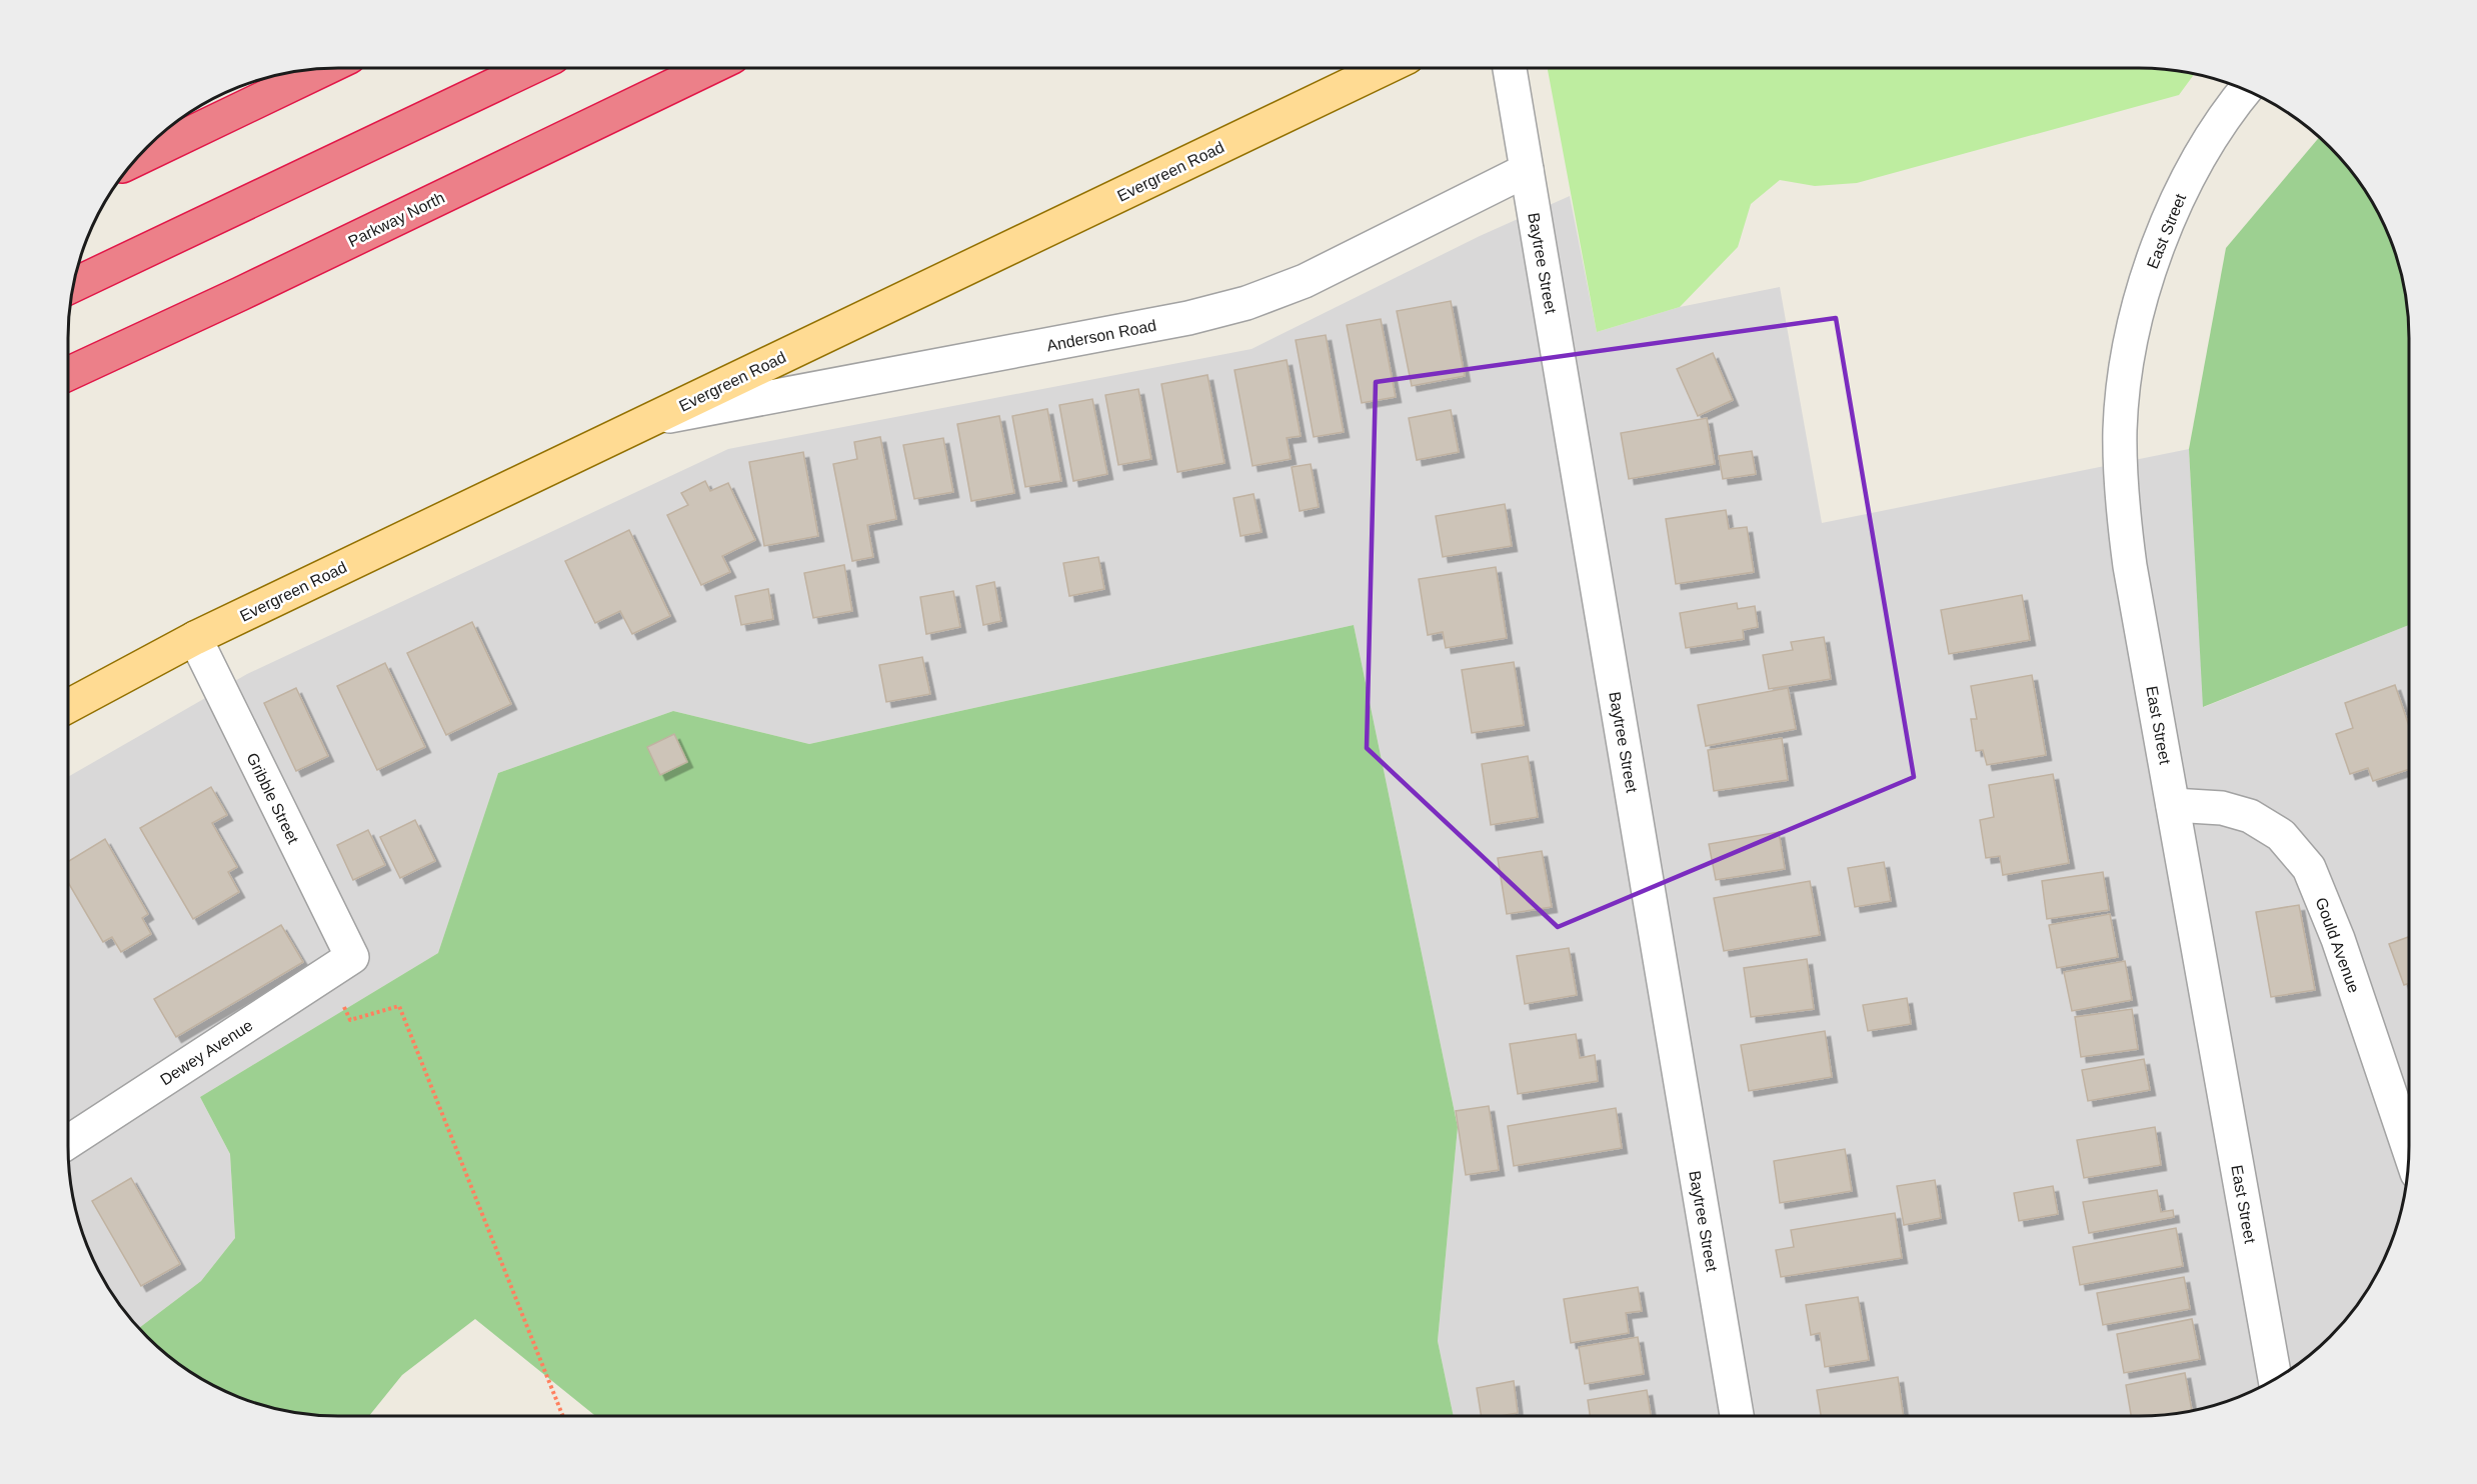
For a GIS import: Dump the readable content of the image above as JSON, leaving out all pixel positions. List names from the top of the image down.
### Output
{
  "streets": {
    "highway": ["Parkway North"],
    "main road": ["Evergreen Road"],
    "street": [
      "East Street",
      "Baytree Street",
      "Anderson Road",
      "Gribble Street",
      "Gould Avenue",
      "Dewey Avenue"
    ]
  },
  "crossings": [
    ["Evergreen Road", "Anderson Road"],
    ["Evergreen Road", "Gribble Street"],
    ["East Street", "Gould Avenue"],
    ["Baytree Street", "Anderson Road"],
    ["Gribble Street", "Dewey Avenue"]
  ]
}
